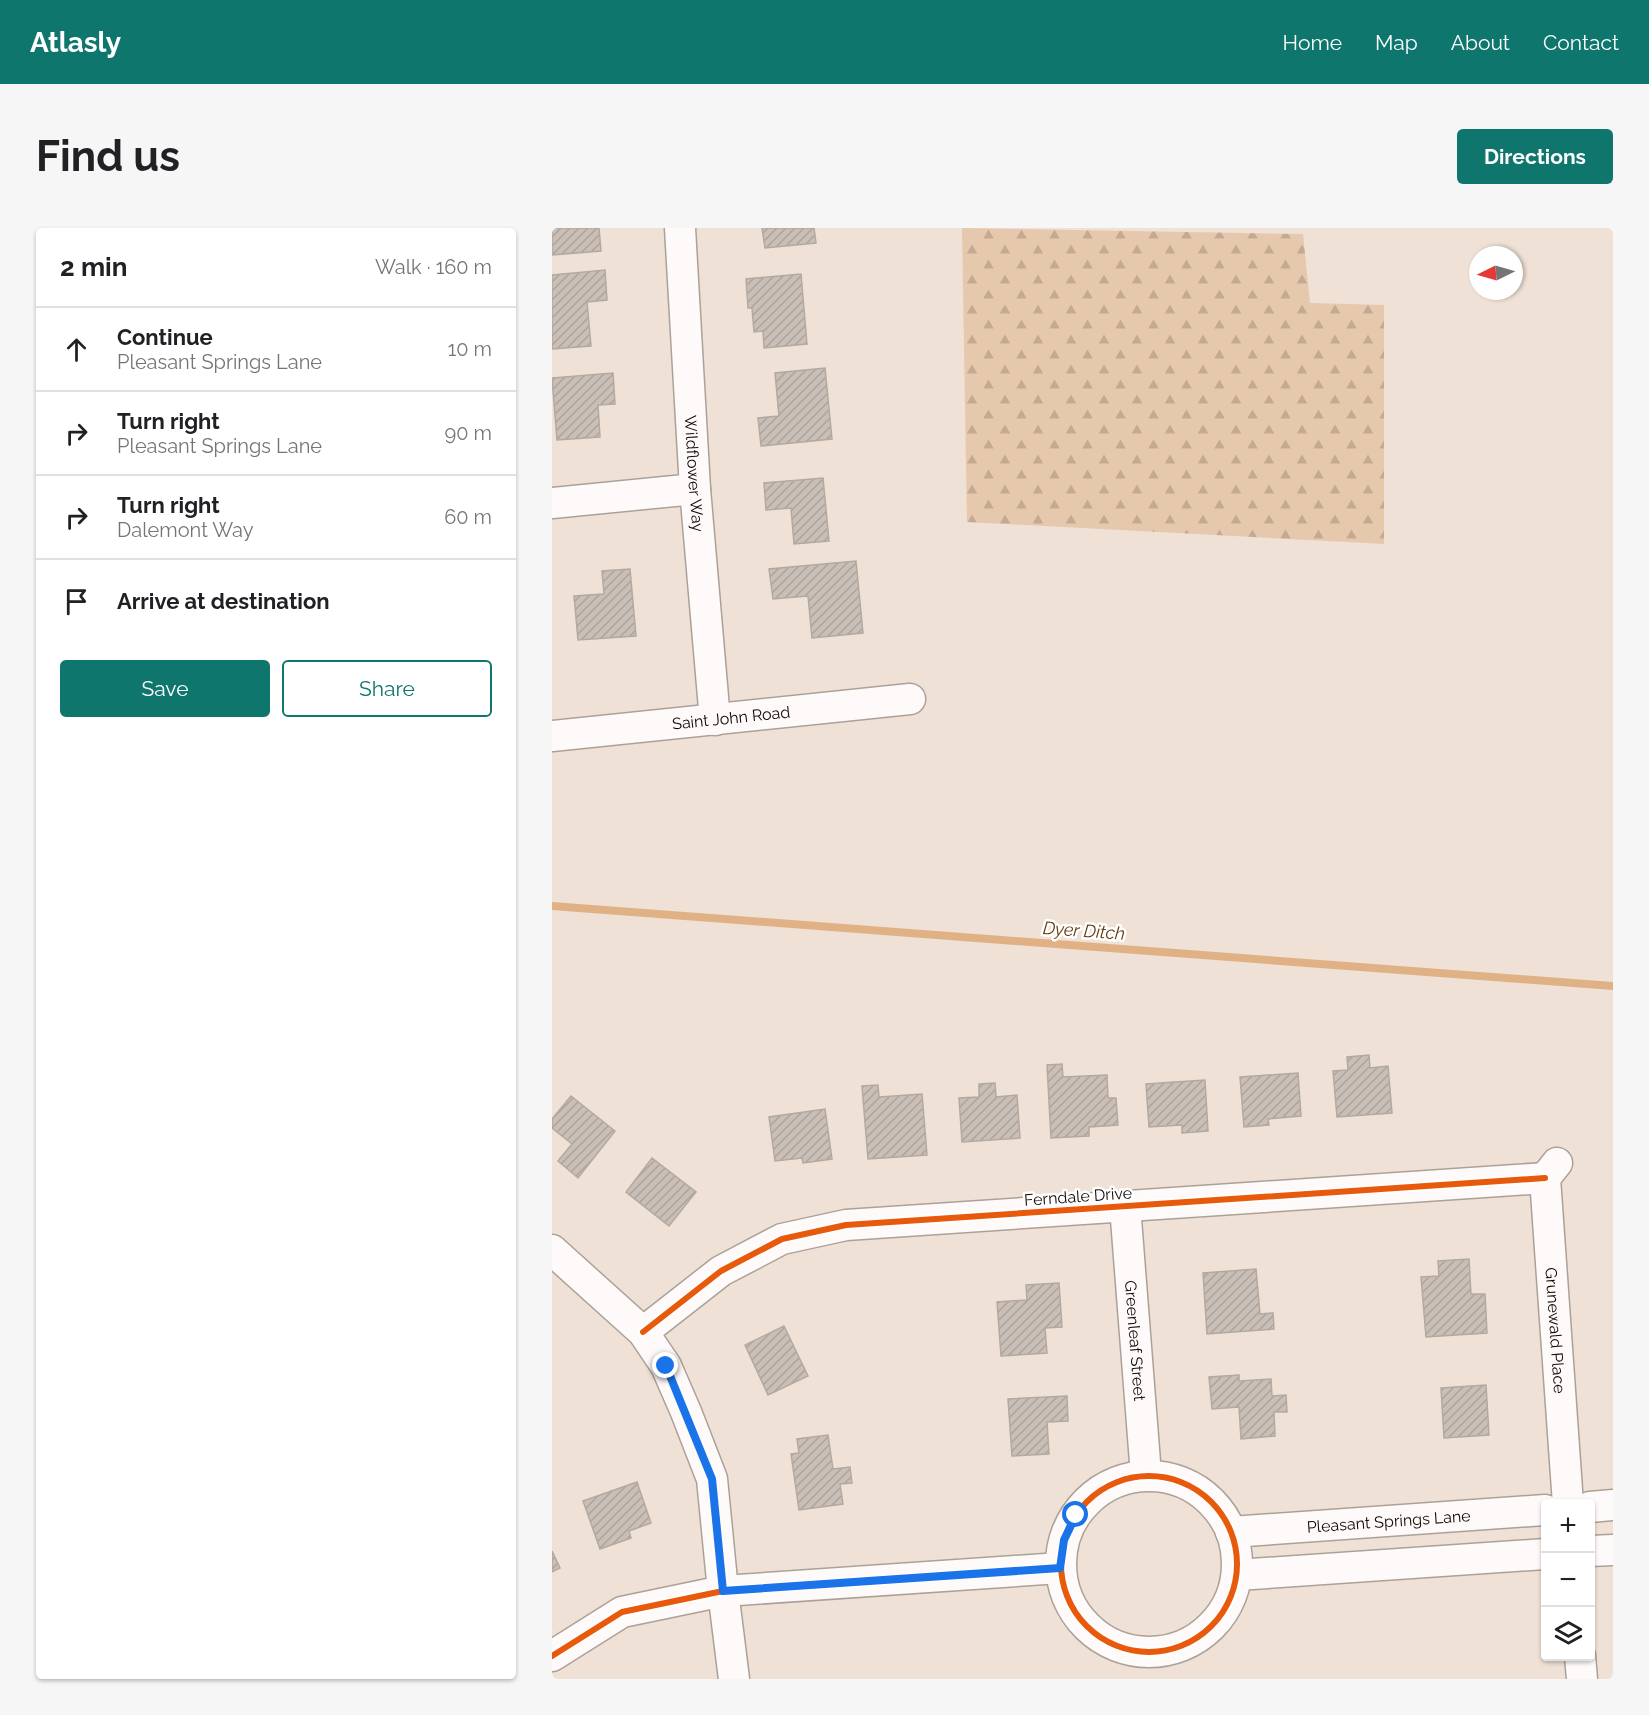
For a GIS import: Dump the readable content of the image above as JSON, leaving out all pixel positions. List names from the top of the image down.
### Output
{
  "streets": {
    "street": [
      "Wildflower Way",
      "Saint John Road",
      "Ferndale Drive",
      "Grunewald Place",
      "Greenleaf Street",
      "Pleasant Springs Lane"
    ]
  },
  "crossings": [
    ["Wildflower Way", "Saint John Road"],
    ["Ferndale Drive", "Grunewald Place"],
    ["Ferndale Drive", "Greenleaf Street"],
    ["Greenleaf Street", "Pleasant Springs Lane"]
  ],
  "water": ["Dyer Ditch"],
  "north": "left",
  "page": {
    "header": "Atlasly",
    "nav": [
      "Home",
      "Map",
      "About",
      "Contact"
    ],
    "buttons": [
      "Directions",
      ["Save", "Share"]
    ],
    "title": "Find us",
    "heading": ["2 min", "Walk · 160 m"],
    "list": [
      ["Continue", "Pleasant Springs Lane", "10 m"],
      ["Turn right", "Pleasant Springs Lane", "90 m"],
      ["Turn right", "Dalemont Way", "60 m"],
      "Arrive at destination"
    ],
    "map_buttons": ["+", "−"]
  }
}
